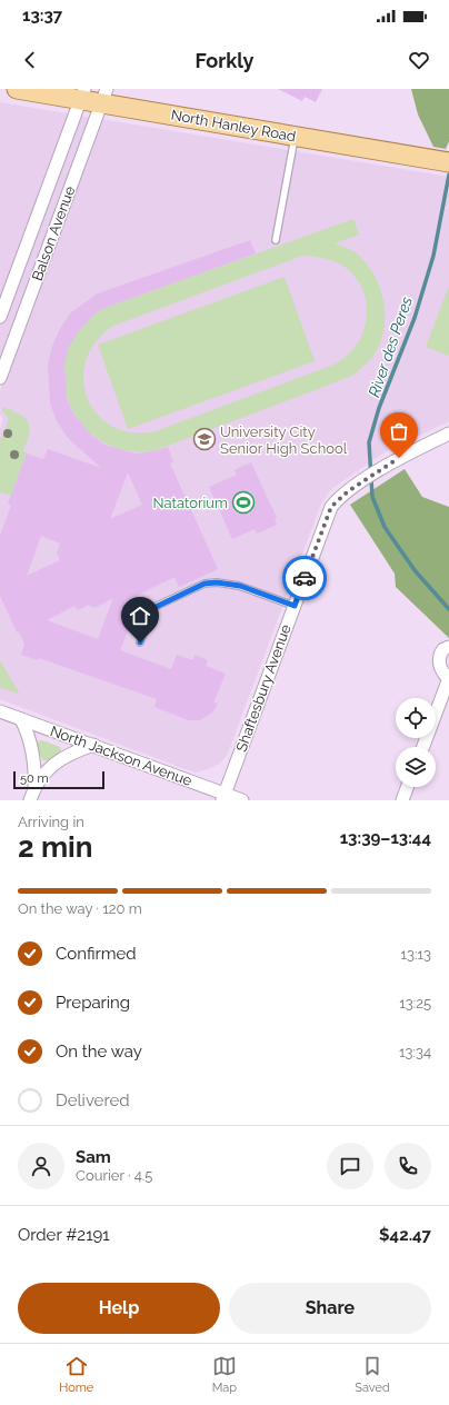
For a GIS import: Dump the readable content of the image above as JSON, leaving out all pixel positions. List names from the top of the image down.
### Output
{
  "streets": {
    "main road": ["North Hanley Road"],
    "street": ["Balson Avenue", "Shaftesbury Avenue", "North Jackson Avenue"]
  },
  "crossings": [
    ["North Hanley Road", "Balson Avenue"],
    ["Shaftesbury Avenue", "North Jackson Avenue"]
  ],
  "water": ["River des Peres"],
  "places": {
    "school or university": ["University City Senior High School"],
    "sports": ["Natatorium"]
  },
  "scale_bar": "50 m",
  "page": {
    "status": "13:37",
    "header": "Forkly",
    "scale": "50 m",
    "heading": ["2 min", "Arriving in", "13:39–13:44"],
    "panel": [
      "Sam",
      "Courier · 4.5",
      "Order #2191",
      "$42.47"
    ],
    "bar": "On the way · 120 m",
    "list": [
      ["Confirmed", "13:13"],
      ["Preparing", "13:25"],
      ["On the way", "13:34"],
      "Delivered"
    ],
    "buttons": ["Help", "Share"],
    "tabs": ["Home", "Map", "Saved"]
  }
}
